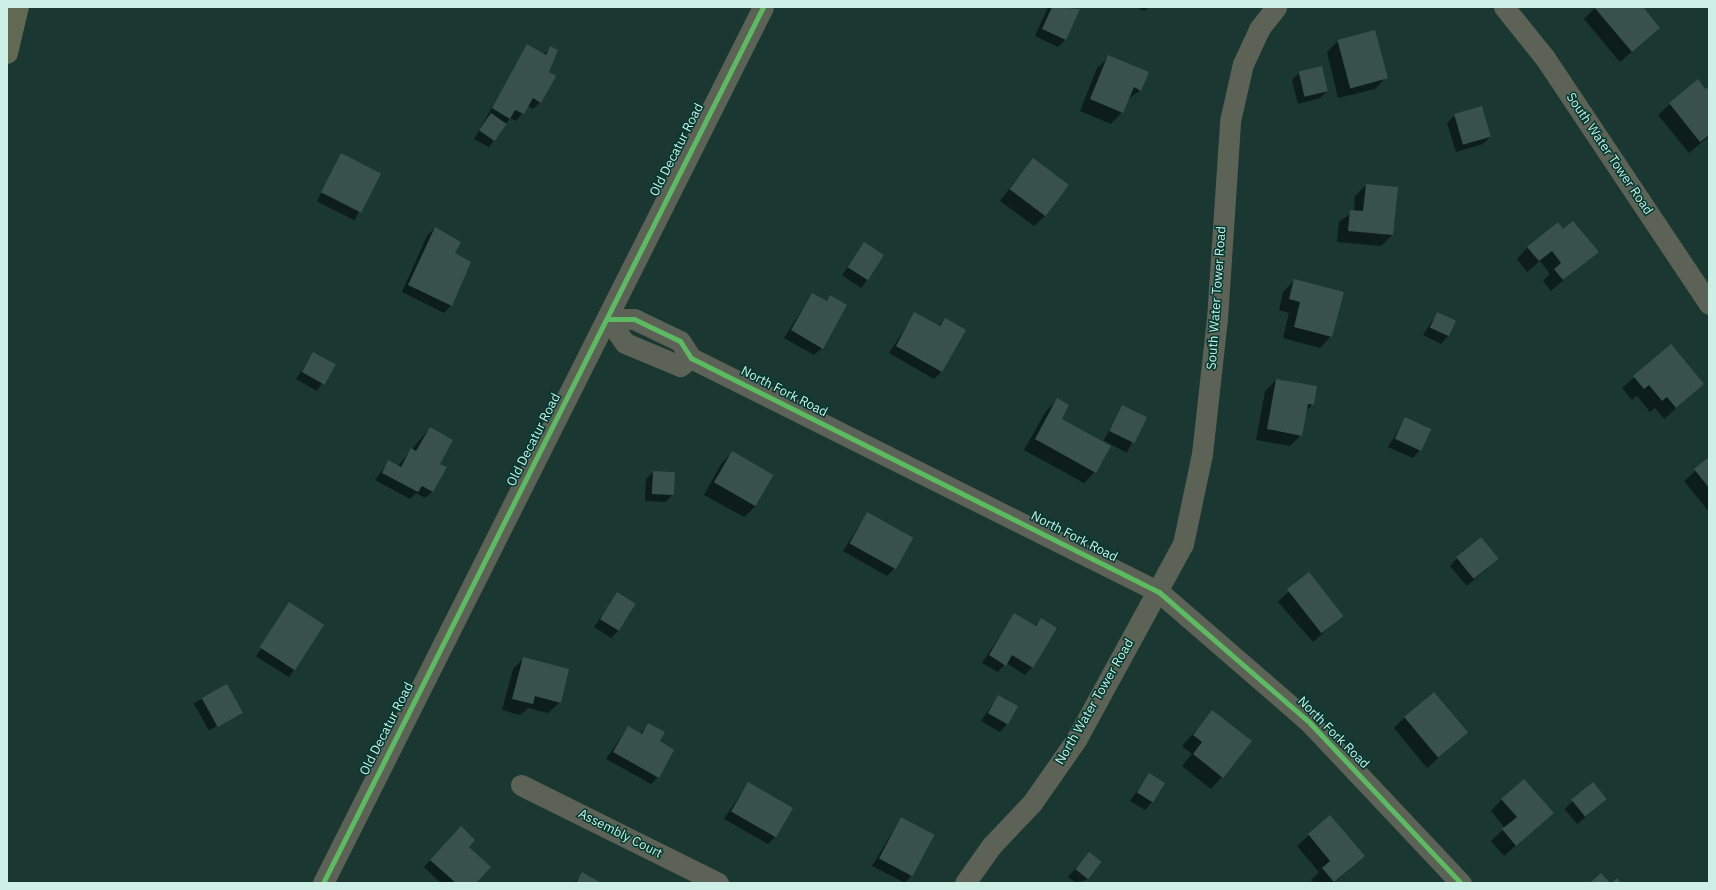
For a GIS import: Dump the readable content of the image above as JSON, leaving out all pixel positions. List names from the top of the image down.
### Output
{
  "streets": {
    "street": [
      "Old Decatur Road",
      "South Water Tower Road",
      "North Fork Road",
      "North Water Tower Road",
      "Assembly Court"
    ]
  },
  "crossings": [
    ["Old Decatur Road", "North Fork Road"],
    ["South Water Tower Road", "North Fork Road"],
    ["South Water Tower Road", "North Water Tower Road"],
    ["North Fork Road", "North Water Tower Road"]
  ]
}
